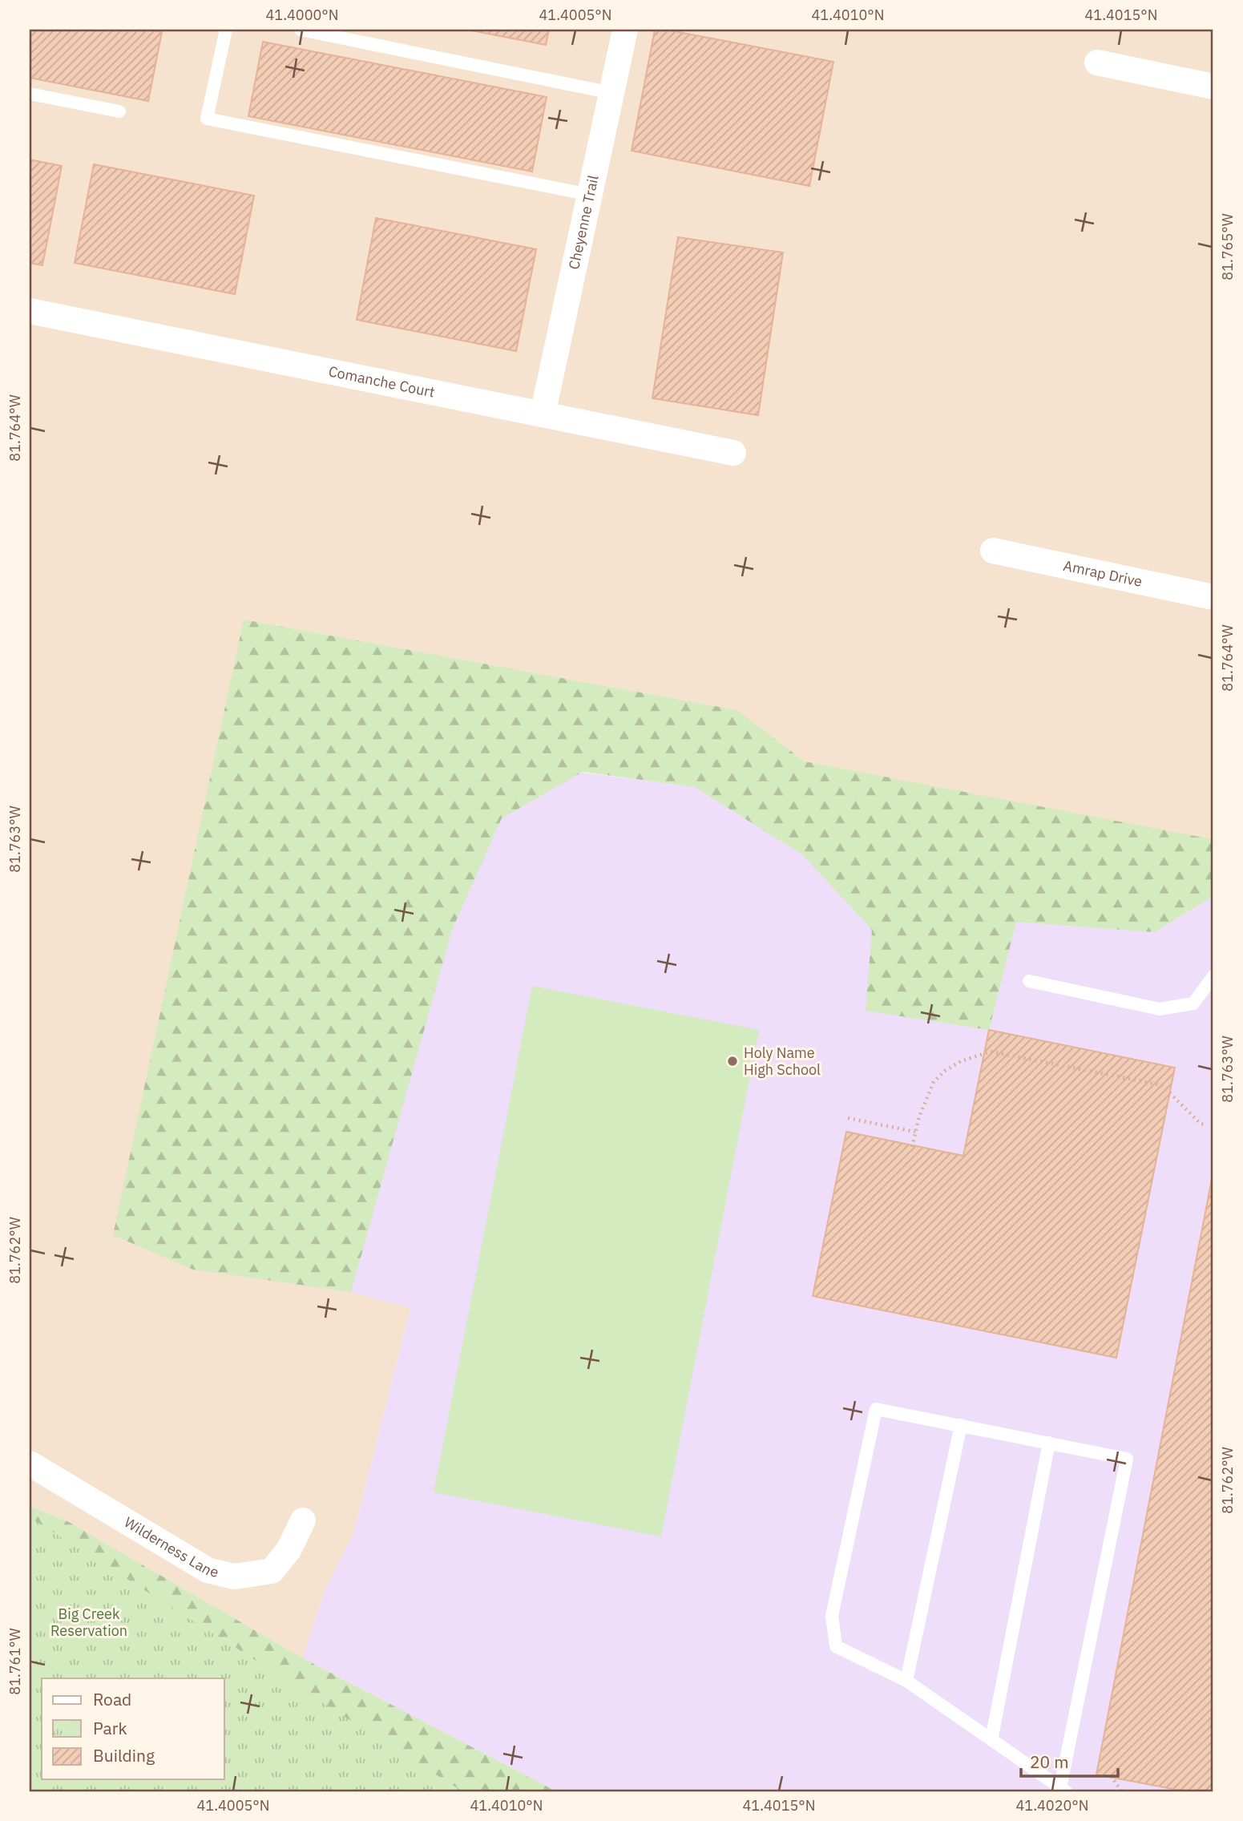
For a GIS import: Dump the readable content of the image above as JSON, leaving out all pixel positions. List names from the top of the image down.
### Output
{
  "streets": {
    "street": [
      "Cheyenne Trail",
      "Comanche Court",
      "Amrap Drive",
      "Wilderness Lane"
    ]
  },
  "crossings": [
    ["Cheyenne Trail", "Comanche Court"]
  ],
  "parks": ["Big Creek Reservation"],
  "places": ["Holy Name High School"],
  "legend": ["Road", "Park", "Building"],
  "scale_bar": "20 m",
  "coordinates": [
    "41.4000°N",
    "41.4005°N",
    "41.4010°N",
    "41.4015°N",
    "81.765°W",
    "81.764°W",
    "81.763°W",
    "81.762°W",
    "81.761°W",
    "41.4020°N"
  ]
}
